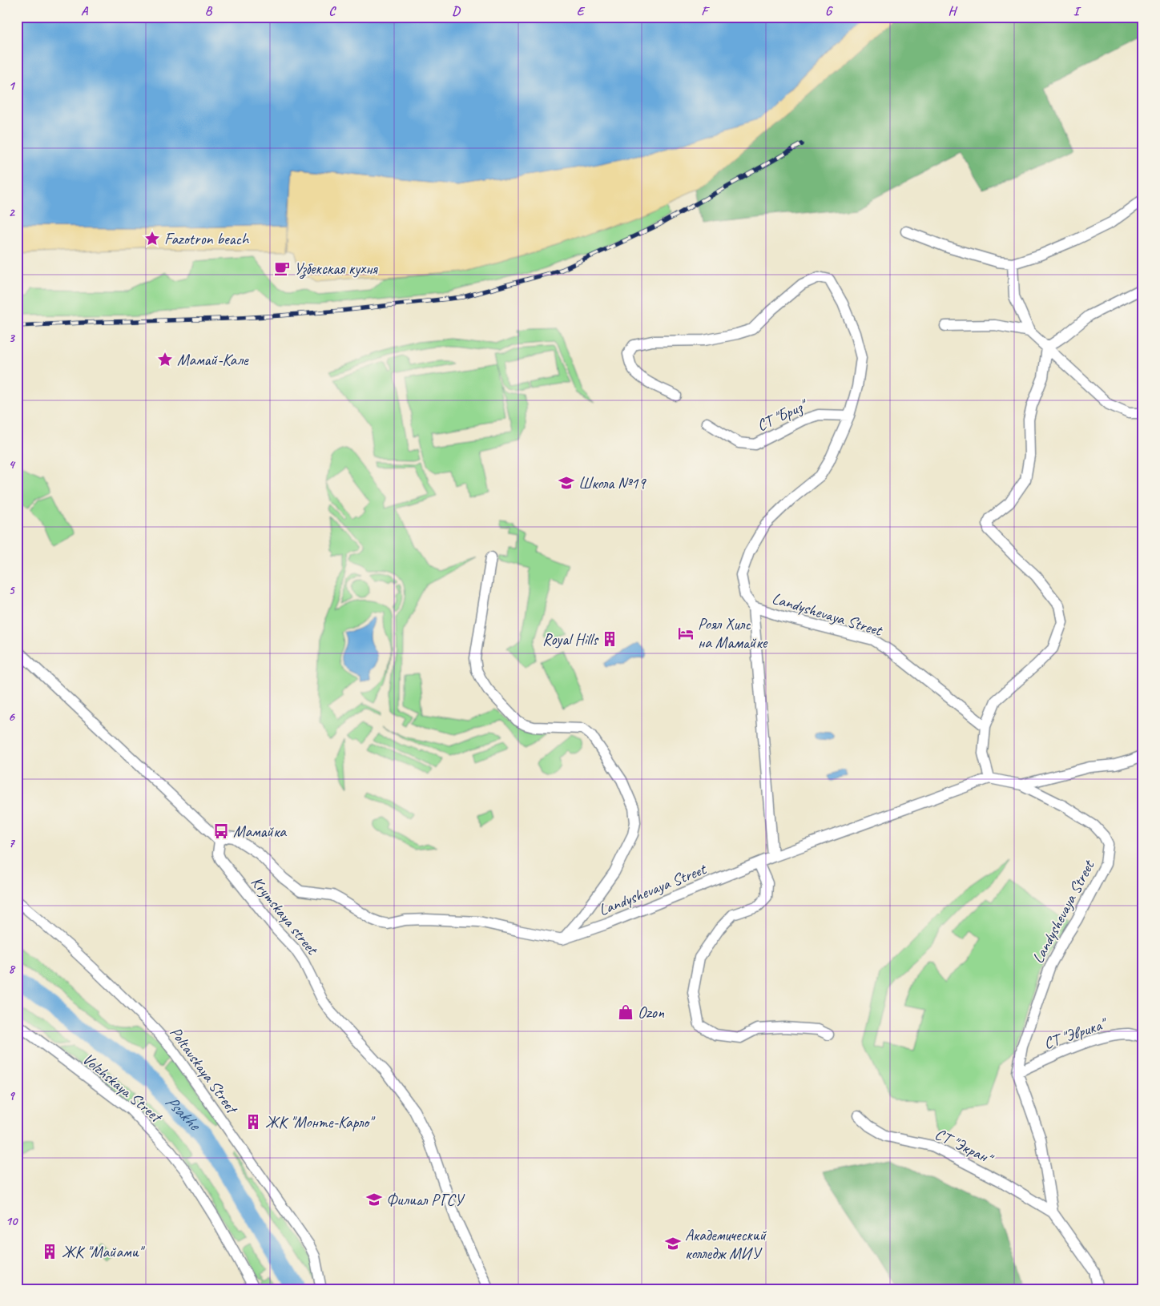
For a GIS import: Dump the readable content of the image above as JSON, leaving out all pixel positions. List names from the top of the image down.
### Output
{
  "streets": {
    "street": [
      "СТ \"Бриз\"",
      "Landyshevaya Street",
      "Krymskaya street",
      "СТ \"Эврика\"",
      "Poltavskaya Street",
      "Volzhskaya Street",
      "СТ \"Экран\""
    ]
  },
  "crossings": [
    ["СТ \"Бриз\"", "Landyshevaya Street"],
    ["Landyshevaya Street", "СТ \"Эврика\""]
  ],
  "water": ["Psakhe"],
  "places": {
    "place": ["Fazotron beach", "Мамай-Кале"],
    "cafe": ["Узбекская кухня"],
    "school or university": ["Школа №19", "Филиал РГСУ", "Академический колледж МИУ"],
    "hotel": ["Роял Хилс на Мамайке"],
    "building": ["Royal Hills", "ЖК \"Монте-Карло\"", "ЖК \"Майами\""],
    "bus stop": ["Мамайка"],
    "shop": ["Ozon"]
  },
  "grid": {
    "columns": [
      "A",
      "B",
      "C",
      "D",
      "E",
      "F",
      "G",
      "H",
      "I"
    ],
    "rows": [
      "1",
      "2",
      "3",
      "4",
      "5",
      "6",
      "7",
      "8",
      "9",
      "10"
    ]
  }
}
